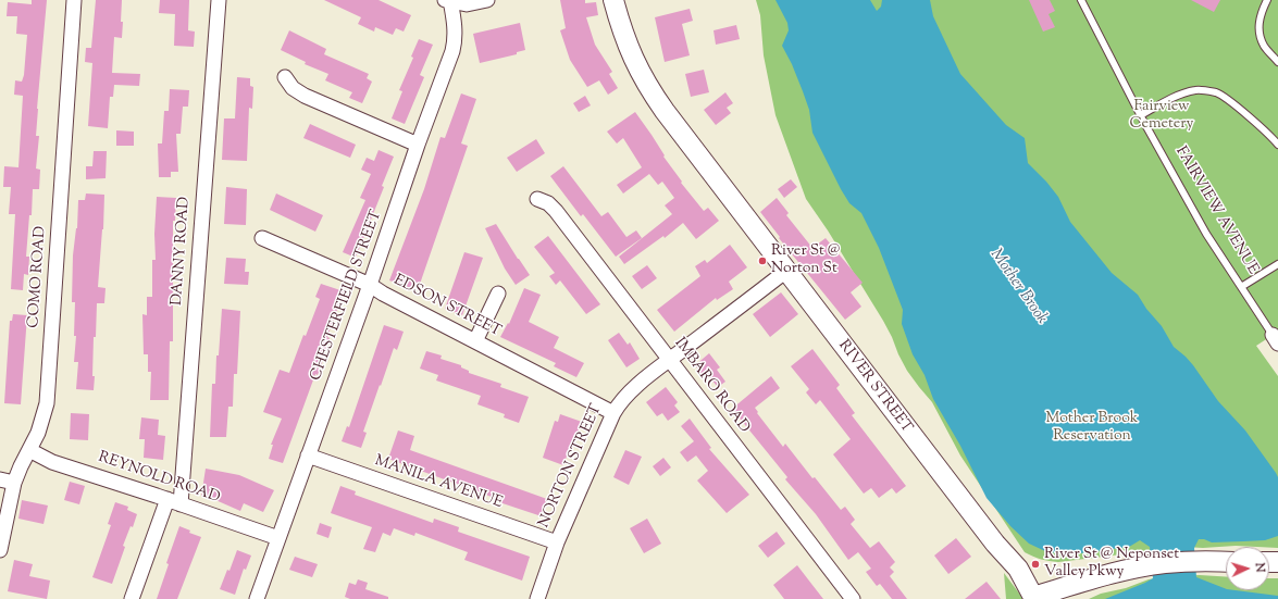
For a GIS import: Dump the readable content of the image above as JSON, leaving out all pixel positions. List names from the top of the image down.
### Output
{
  "streets": {
    "street": [
      "DANNY ROAD",
      "COMO ROAD",
      "CHESTERFIELD STREET",
      "EDSON STREET",
      "IMBARO ROAD",
      "RIVER STREET",
      "NORTON STREET",
      "REYNOLD ROAD",
      "MANILA AVENUE"
    ],
    "lane": ["FAIRVIEW AVENUE"]
  },
  "crossings": [
    ["DANNY ROAD", "REYNOLD ROAD"],
    ["COMO ROAD", "REYNOLD ROAD"],
    ["CHESTERFIELD STREET", "EDSON STREET"],
    ["CHESTERFIELD STREET", "REYNOLD ROAD"],
    ["CHESTERFIELD STREET", "MANILA AVENUE"],
    ["EDSON STREET", "NORTON STREET"],
    ["IMBARO ROAD", "NORTON STREET"],
    ["RIVER STREET", "NORTON STREET"],
    ["NORTON STREET", "MANILA AVENUE"]
  ],
  "water": ["Mother Brook"],
  "parks": ["Fairview Cemetery", "Mother Brook Reservation"],
  "places": ["River St @ Norton St", "River St @ Neponset Valley Pkwy"],
  "north": "right"
}
